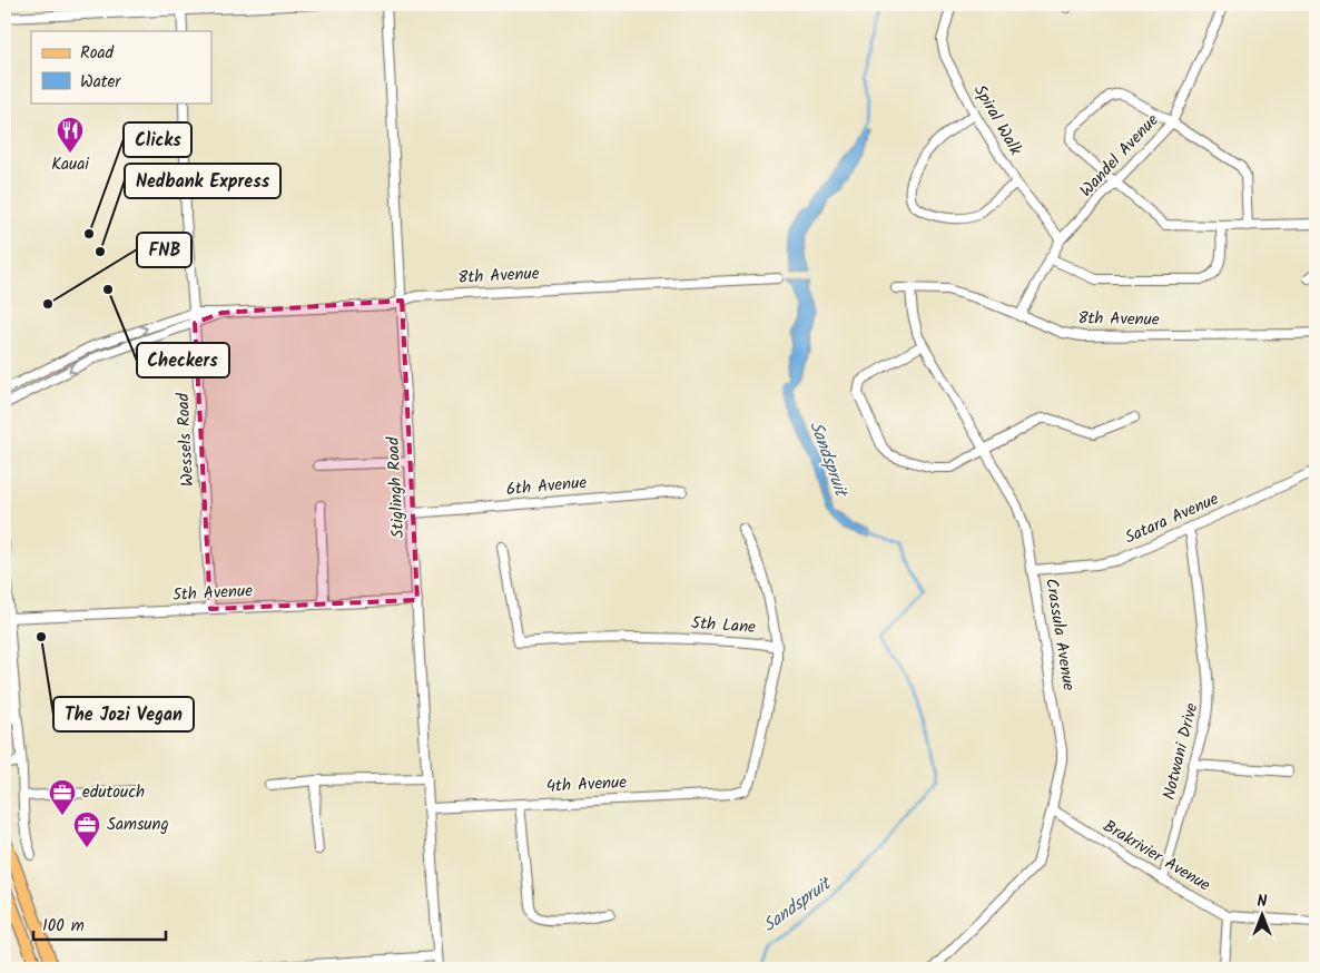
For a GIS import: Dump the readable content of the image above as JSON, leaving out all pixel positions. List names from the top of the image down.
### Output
{
  "streets": {
    "street": [
      "Spiral Walk",
      "Wandel Avenue",
      "8th Avenue",
      "Wessels Road",
      "6th Avenue",
      "Stiglingh Road",
      "Satara Avenue",
      "5th Avenue",
      "5th Lane",
      "Crassula Avenue",
      "Notwani Drive",
      "4th Avenue",
      "Brakrivier Avenue"
    ]
  },
  "crossings": [
    ["Spiral Walk", "Wandel Avenue"],
    ["Wandel Avenue", "8th Avenue"],
    ["8th Avenue", "Wessels Road"],
    ["8th Avenue", "Stiglingh Road"],
    ["8th Avenue", "Crassula Avenue"],
    ["Wessels Road", "5th Avenue"],
    ["6th Avenue", "Stiglingh Road"],
    ["Stiglingh Road", "5th Avenue"],
    ["Stiglingh Road", "4th Avenue"],
    ["Satara Avenue", "Crassula Avenue"],
    ["Satara Avenue", "Notwani Drive"],
    ["5th Lane", "4th Avenue"],
    ["Crassula Avenue", "Brakrivier Avenue"],
    ["Notwani Drive", "Brakrivier Avenue"]
  ],
  "water": ["Sandspruit"],
  "places": {
    "restaurant": ["Kauai"],
    "other": [
      "Clicks",
      "Nedbank Express",
      "Checkers",
      "FNB",
      "The Jozi Vegan"
    ],
    "office": ["edutouch", "Samsung"]
  },
  "legend": ["Road", "Water"],
  "scale_bar": "100 m",
  "north": "top"
}
